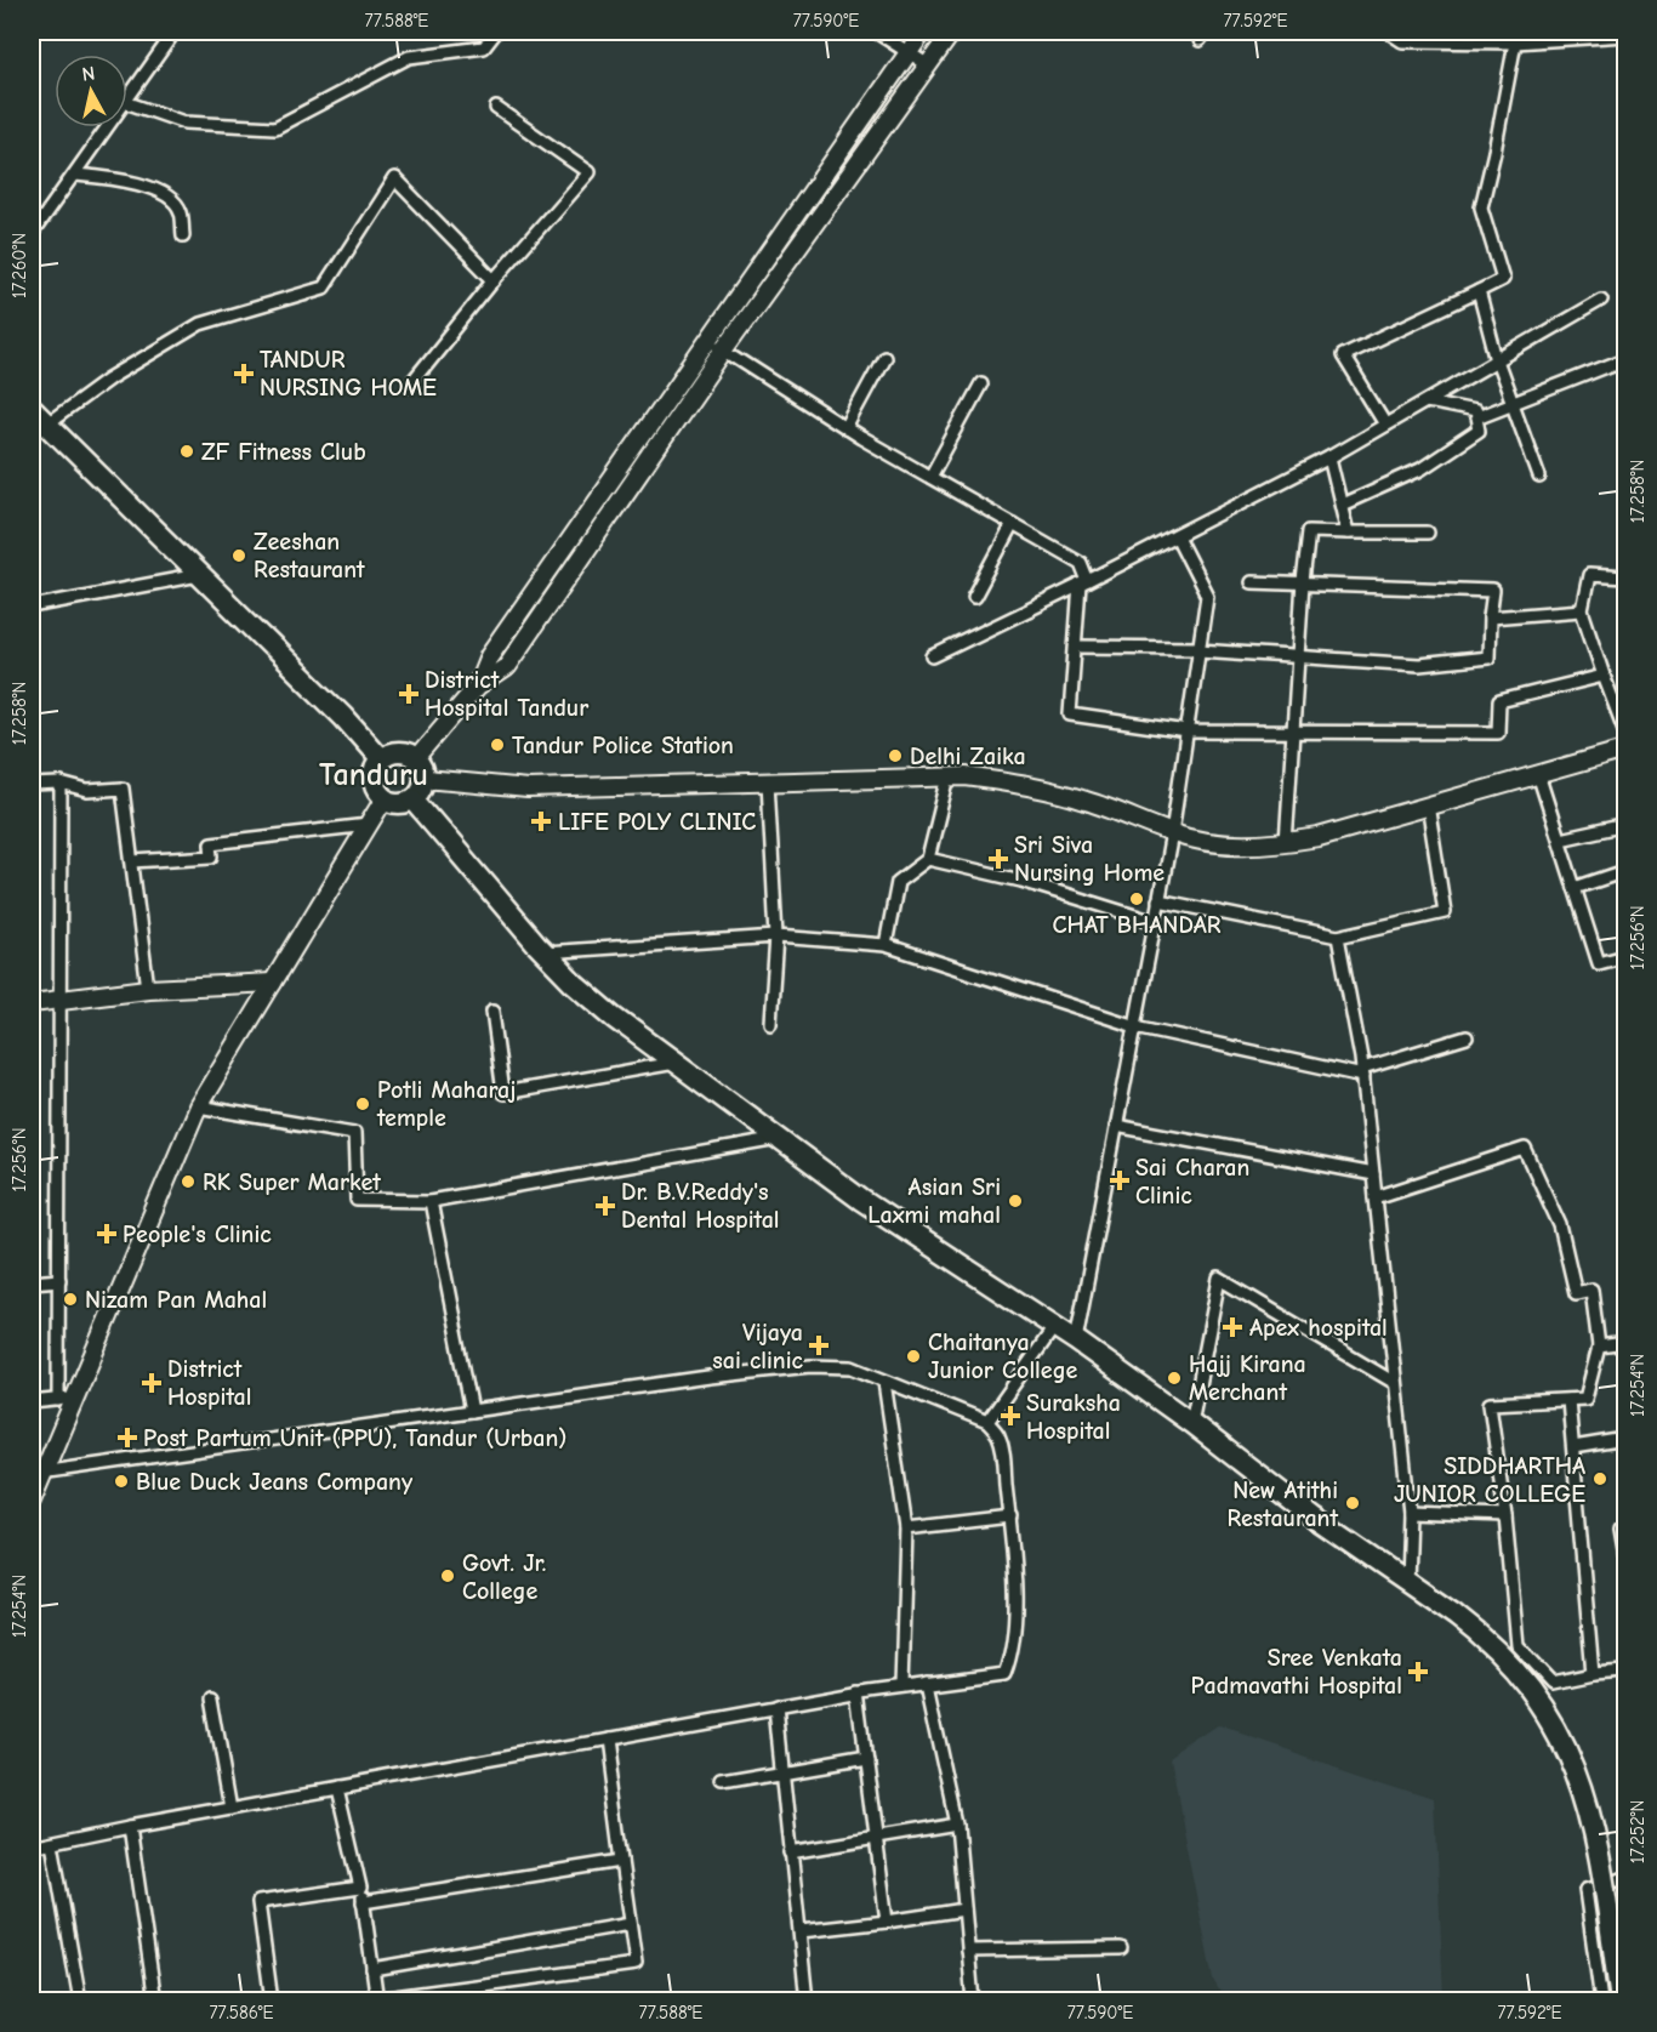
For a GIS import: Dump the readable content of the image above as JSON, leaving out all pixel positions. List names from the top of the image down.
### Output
{
  "districts": ["Tanduru"],
  "places": {
    "health": [
      "TANDUR NURSING HOME",
      "District Hospital Tandur",
      "LIFE POLY CLINIC",
      "Sri Siva Nursing Home",
      "Sai Charan Clinic",
      "Dr. B.V.Reddy's Dental Hospital",
      "People's Clinic",
      "Apex hospital",
      "Vijaya sai clinic",
      "District Hospital",
      "Suraksha Hospital",
      "Post Partum Unit (PPU), Tandur (Urban)",
      "Sree Venkata Padmavathi Hospital"
    ],
    "other": [
      "ZF Fitness Club",
      "Zeeshan Restaurant",
      "Tandur Police Station",
      "Delhi Zaika",
      "CHAT BHANDAR",
      "Potli Maharaj temple",
      "RK Super Market",
      "Asian Sri Laxmi mahal",
      "Nizam Pan Mahal",
      "Chaitanya Junior College",
      "Hajj Kirana Merchant",
      "SIDDHARTHA JUNIOR COLLEGE",
      "Blue Duck Jeans Company",
      "New Atithi Restaurant",
      "Govt. Jr. College"
    ]
  },
  "north": "top",
  "coordinates": [
    "77.588°E",
    "77.590°E",
    "77.592°E",
    "17.260°N",
    "17.258°N",
    "17.256°N",
    "17.254°N",
    "17.252°N",
    "77.586°E"
  ]
}
